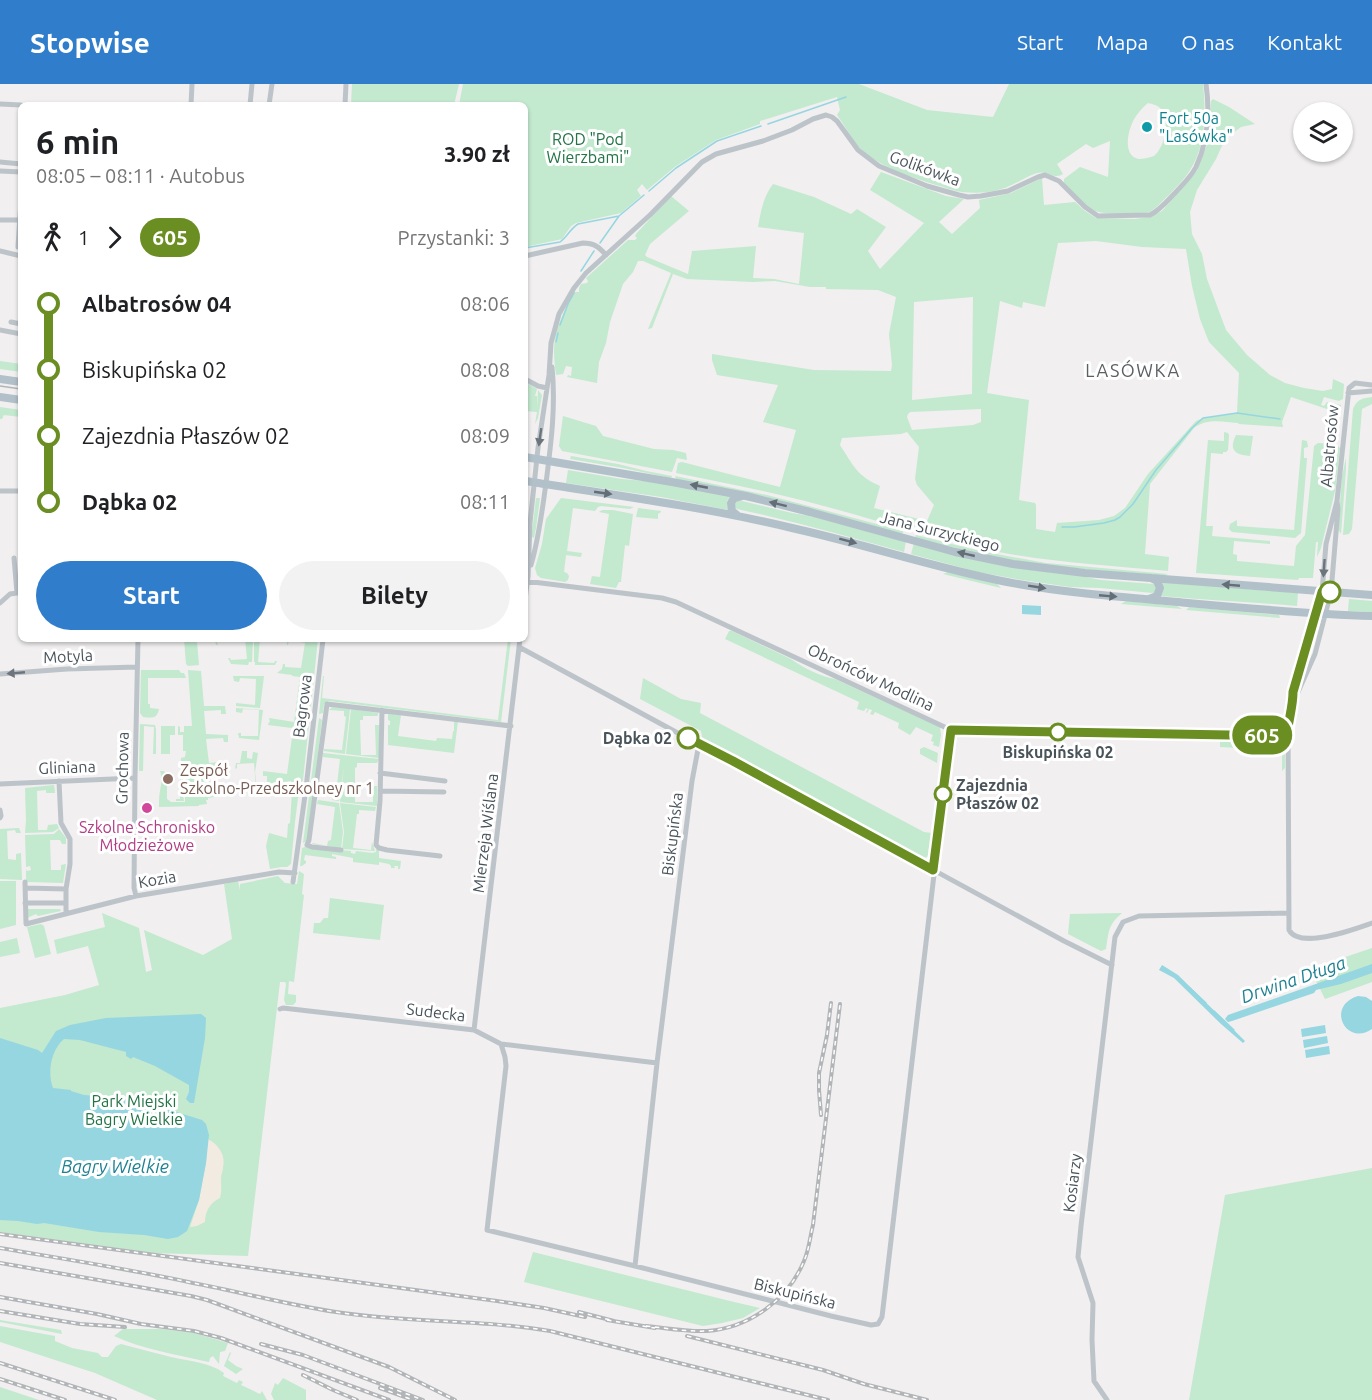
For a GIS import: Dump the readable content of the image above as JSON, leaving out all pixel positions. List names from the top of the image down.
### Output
{
  "streets": {
    "main road": ["Jana Surzyckiego"],
    "street": [
      "Golikówka",
      "Albatrosów",
      "Motyla",
      "Obrońców Modlina",
      "Bagrowa",
      "Gliniana",
      "Grochowa",
      "Mierzeja Wiślana",
      "Biskupińska",
      "Kozia",
      "Sudecka",
      "Kosiarzy"
    ]
  },
  "crossings": [
    ["Golikówka", "Jana Surzyckiego"],
    ["Albatrosów", "Jana Surzyckiego"],
    ["Motyla", "Grochowa"],
    ["Obrońców Modlina", "Biskupińska"],
    ["Bagrowa", "Kozia"],
    ["Gliniana", "Grochowa"],
    ["Grochowa", "Kozia"],
    ["Mierzeja Wiślana", "Sudecka"],
    ["Biskupińska", "Sudecka"]
  ],
  "one_way": ["Motyla"],
  "districts": ["LASÓWKA"],
  "water": ["Drwina Długa", "Bagry Wielkie"],
  "parks": ["ROD \"Pod Wierzbami\"", "Park Miejski Bagry Wielkie"],
  "places": [
    "Fort 50a \"Lasówka\"",
    "Biskupińska 02",
    "Dąbka 02",
    "Zespół Szkolno-Przedszkolney nr 1",
    "Zajezdnia Płaszów 02",
    "Szkolne Schronisko Młodzieżowe"
  ],
  "lines": ["bus line 605"],
  "page": {
    "header": "Stopwise",
    "nav": [
      "Start",
      "Mapa",
      "O nas",
      "Kontakt"
    ],
    "on_map": "605",
    "heading": ["6 min", "08:05 – 08:11 · Autobus", "3.90 zł"],
    "legs": ["1", "605", "Przystanki: 3"],
    "list": [
      {
        "name": "Albatrosów 04",
        "value": "08:06"
      },
      {
        "name": "Biskupińska 02",
        "value": "08:08"
      },
      {
        "name": "Zajezdnia Płaszów 02",
        "value": "08:09"
      },
      {
        "name": "Dąbka 02",
        "value": "08:11"
      }
    ],
    "buttons": ["Start", "Bilety"]
  }
}
